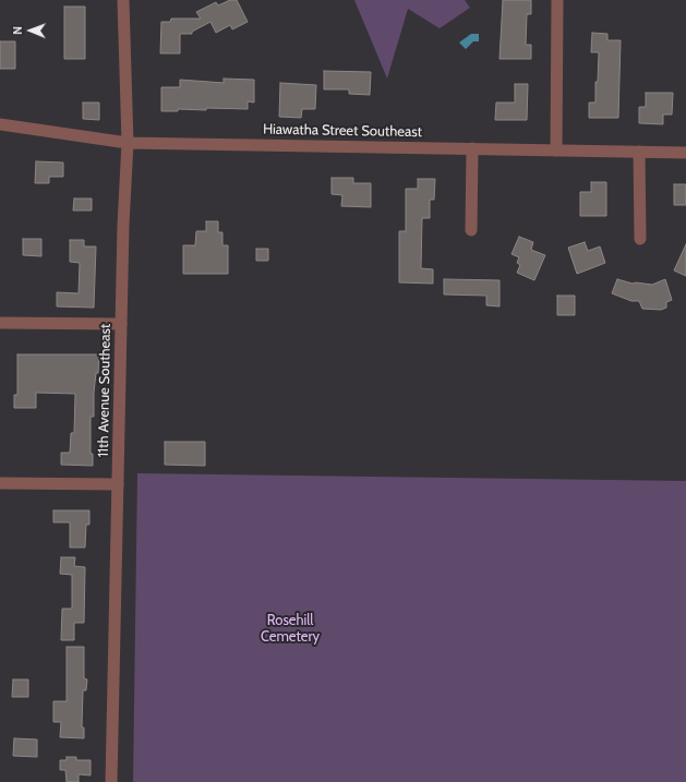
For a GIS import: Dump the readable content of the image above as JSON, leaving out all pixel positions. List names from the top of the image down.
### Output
{
  "streets": {
    "street": ["Hiawatha Street Southeast", "11th Avenue Southeast"]
  },
  "crossings": [
    ["Hiawatha Street Southeast", "11th Avenue Southeast"]
  ],
  "parks": ["Rosehill Cemetery"],
  "north": "left"
}
